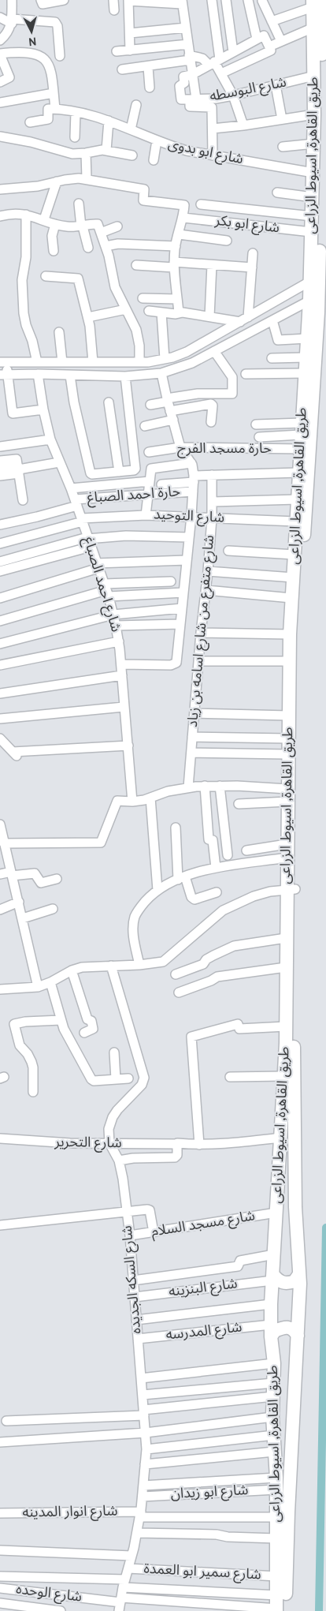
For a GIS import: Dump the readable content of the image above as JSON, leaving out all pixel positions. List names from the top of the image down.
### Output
{
  "streets": {
    "highway": ["طريق القاهرة, اسيوط الزراعى"],
    "street": [
      "شارع البوسطه",
      "شارع ابو بدوى",
      "شارع ابو بكر",
      "حارة مسجد الفرج",
      "حارة احمد الصباغ",
      "شارع التوحيد",
      "شارع احمد الصباغ",
      "شارع متفرع من شارع اسامه بن زياد",
      "شارع التحرير",
      "شارع مسجد السلام",
      "شارع السكه الجديده",
      "شارع البنزينه",
      "شارع المدرسه",
      "شارع ابو زيدان",
      "شارع انوار المدينه",
      "شارع سمير ابو العمدة",
      "شارع الوحده"
    ]
  },
  "crossings": [
    ["شارع البوسطه", "طريق القاهرة, اسيوط الزراعى"],
    ["شارع ابو بدوى", "طريق القاهرة, اسيوط الزراعى"],
    ["طريق القاهرة, اسيوط الزراعى", "شارع ابو بكر"],
    ["طريق القاهرة, اسيوط الزراعى", "حارة مسجد الفرج"],
    ["طريق القاهرة, اسيوط الزراعى", "شارع التوحيد"],
    ["طريق القاهرة, اسيوط الزراعى", "شارع التحرير"],
    ["طريق القاهرة, اسيوط الزراعى", "شارع مسجد السلام"],
    ["طريق القاهرة, اسيوط الزراعى", "شارع البنزينه"],
    ["طريق القاهرة, اسيوط الزراعى", "شارع المدرسه"],
    ["طريق القاهرة, اسيوط الزراعى", "شارع ابو زيدان"],
    ["طريق القاهرة, اسيوط الزراعى", "شارع انوار المدينه"],
    ["طريق القاهرة, اسيوط الزراعى", "شارع سمير ابو العمدة"],
    ["طريق القاهرة, اسيوط الزراعى", "شارع الوحده"],
    ["حارة احمد الصباغ", "شارع احمد الصباغ"],
    ["شارع التوحيد", "شارع احمد الصباغ"],
    ["شارع التوحيد", "شارع متفرع من شارع اسامه بن زياد"],
    ["شارع التحرير", "شارع السكه الجديده"],
    ["شارع مسجد السلام", "شارع السكه الجديده"],
    ["شارع السكه الجديده", "شارع البنزينه"],
    ["شارع السكه الجديده", "شارع المدرسه"],
    ["شارع السكه الجديده", "شارع ابو زيدان"],
    ["شارع السكه الجديده", "شارع انوار المدينه"],
    ["شارع السكه الجديده", "شارع سمير ابو العمدة"],
    ["شارع السكه الجديده", "شارع الوحده"]
  ],
  "north": "bottom"
}
